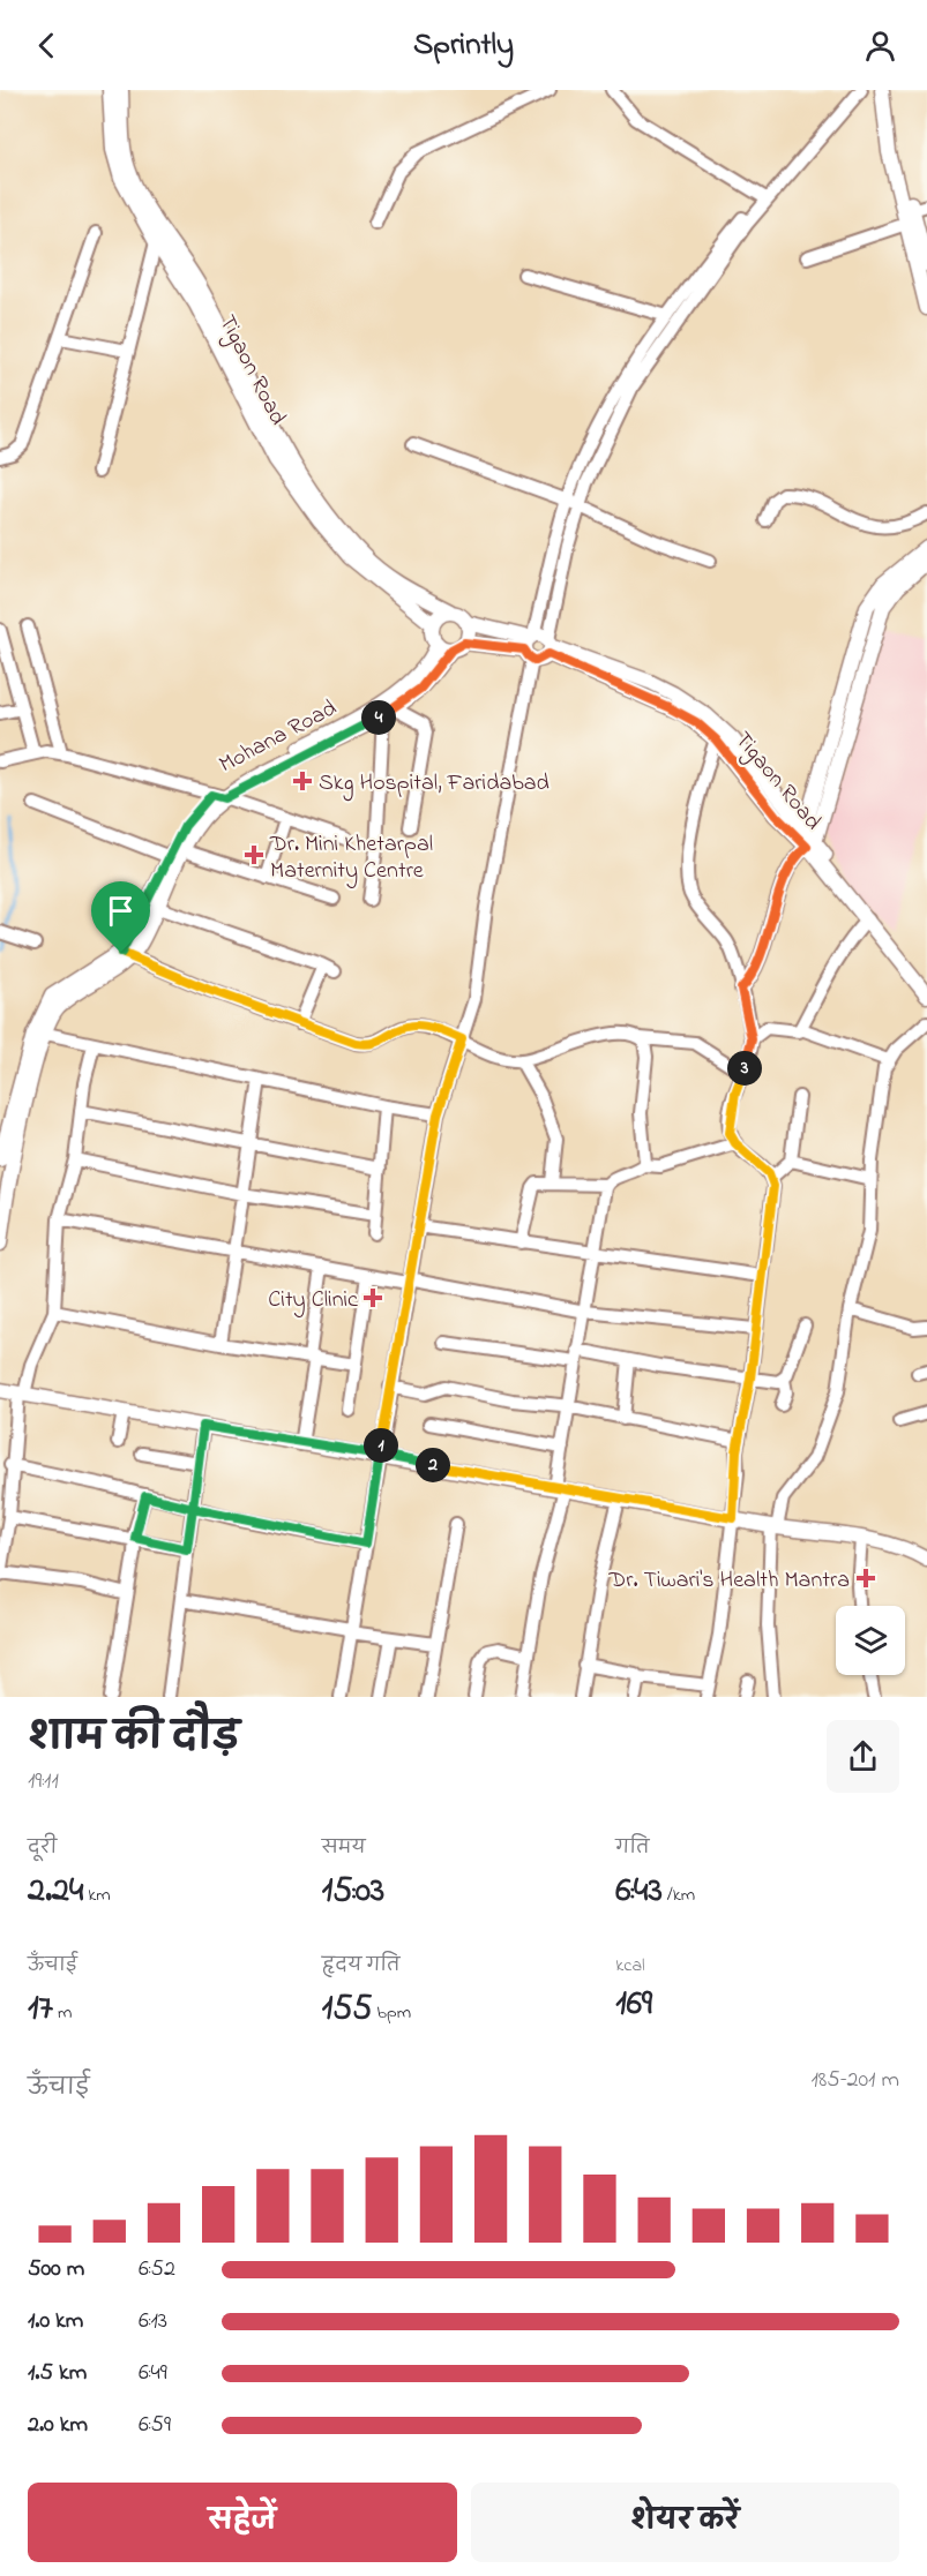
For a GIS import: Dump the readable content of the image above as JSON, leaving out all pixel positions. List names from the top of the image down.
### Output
{
  "streets": {
    "street": ["Tigaon Road", "Mohana Road"]
  },
  "crossings": [
    ["Tigaon Road", "Mohana Road"]
  ],
  "places": {
    "health": [
      "Skg Hospital, Faridabad",
      "Dr. Mini Khetarpal Maternity Centre",
      "City Clinic",
      "Dr. Tiwari's Health Mantra"
    ]
  },
  "page": {
    "header": "Sprintly",
    "pins": [
      "4",
      "3",
      "1",
      "2"
    ],
    "heading": ["शाम की दौड़", "19:11"],
    "stats": [
      ["दूरी", "2.24 km"],
      ["समय", "15:03"],
      ["गति", "6:43 /km"],
      ["ऊँचाई", "17 m"],
      ["हृदय गति", "155 bpm"],
      ["kcal", "169"]
    ],
    "chart": ["ऊँचाई", "185–201 m"],
    "list": [
      {
        "name": "500 m",
        "note": "6:52"
      },
      {
        "name": "1.0 km",
        "note": "6:13"
      },
      {
        "name": "1.5 km",
        "note": "6:49"
      },
      {
        "name": "2.0 km",
        "note": "6:59"
      }
    ],
    "buttons": ["सहेजें", "शेयर करें"]
  }
}
